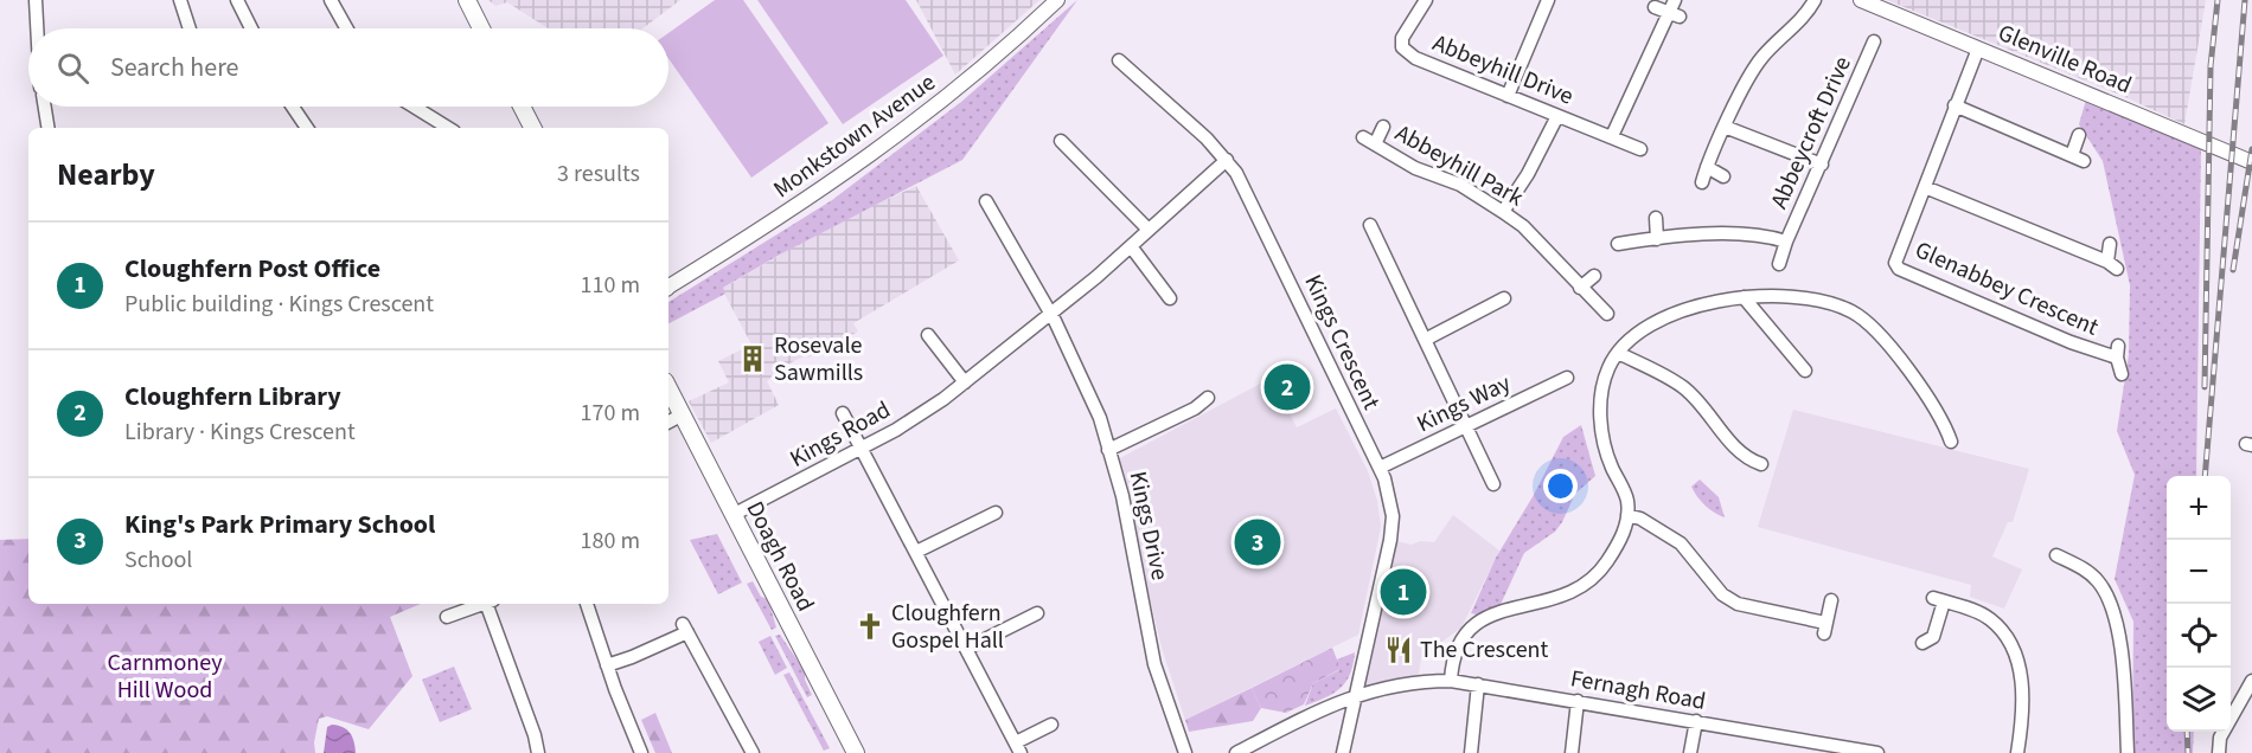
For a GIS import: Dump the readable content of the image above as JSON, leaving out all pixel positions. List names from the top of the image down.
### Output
{
  "streets": {
    "main road": ["Doagh Road"],
    "street": [
      "Glenville Road",
      "Abbeyhill Drive",
      "Abbeycroft Drive",
      "Monkstown Avenue",
      "Abbeyhill Park",
      "Glenabbey Crescent",
      "Kings Crescent",
      "Kings Way",
      "Kings Road",
      "Kings Drive",
      "Fernagh Road"
    ]
  },
  "crossings": [
    ["Glenville Road", "Glenabbey Crescent"],
    ["Kings Crescent", "Kings Way"],
    ["Kings Crescent", "Kings Road"],
    ["Kings Crescent", "Fernagh Road"],
    ["Kings Road", "Kings Drive"],
    ["Kings Road", "Doagh Road"]
  ],
  "parks": ["Carnmoney Hill Wood"],
  "places": {
    "building": ["Rosevale Sawmills"],
    "church": ["Cloughfern Gospel Hall"],
    "restaurant": ["The Crescent"]
  },
  "page": {
    "search": "Search here",
    "heading": ["Nearby", "3 results"],
    "list": [
      {
        "mark": "1",
        "name": "Cloughfern Post Office",
        "note": "Public building · Kings Crescent",
        "value": "110 m"
      },
      {
        "mark": "2",
        "name": "Cloughfern Library",
        "note": "Library · Kings Crescent",
        "value": "170 m"
      },
      {
        "mark": "3",
        "name": "King's Park Primary School",
        "note": "School",
        "value": "180 m"
      }
    ],
    "pins": ["2", "3", "1"],
    "map_buttons": ["+", "−"]
  }
}
